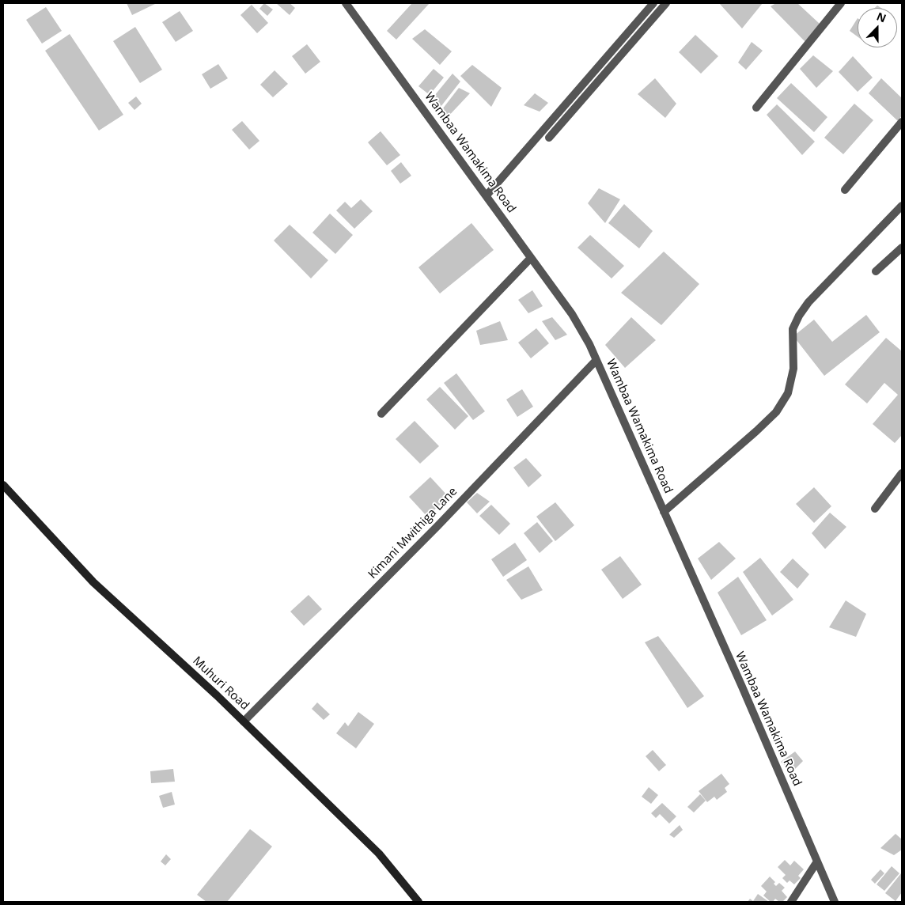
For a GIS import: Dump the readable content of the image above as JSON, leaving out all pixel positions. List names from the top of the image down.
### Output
{
  "streets": {
    "main road": ["Muhuri Road"],
    "street": ["Wambaa Wamakima Road", "Kimani Mwithiga Lane"]
  },
  "crossings": [
    ["Wambaa Wamakima Road", "Kimani Mwithiga Lane"],
    ["Kimani Mwithiga Lane", "Muhuri Road"]
  ],
  "north": "top"
}
